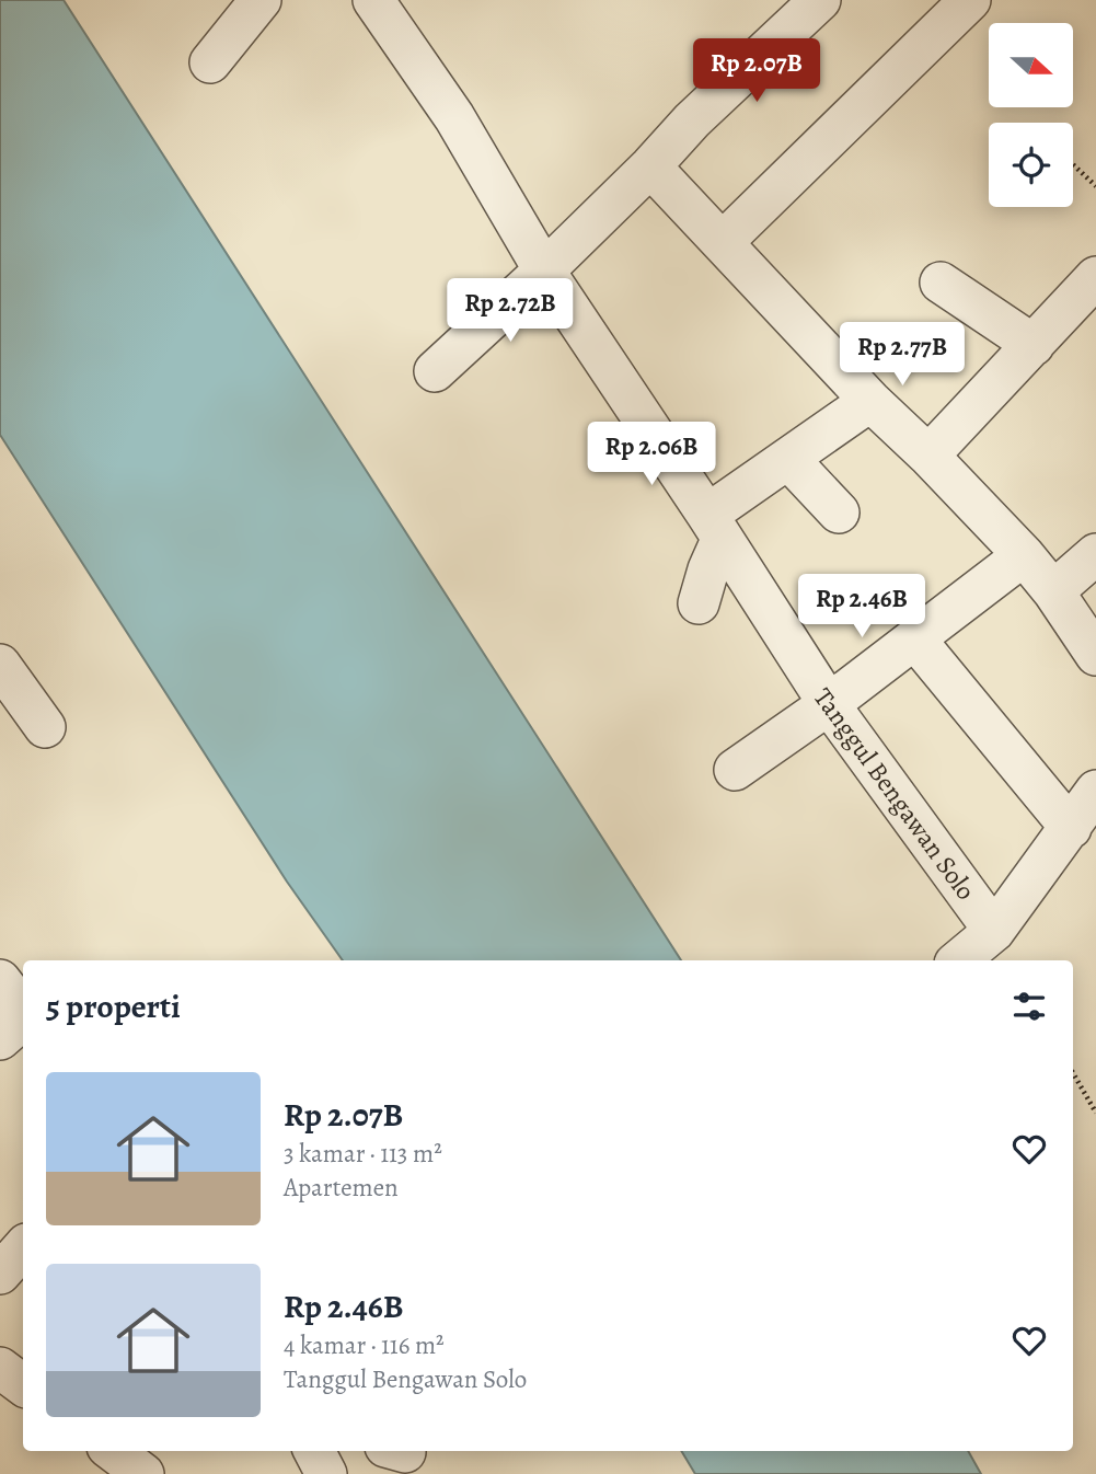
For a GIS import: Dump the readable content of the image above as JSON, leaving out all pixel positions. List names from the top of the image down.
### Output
{
  "streets": {
    "street": ["Tanggul Bengawan Solo"]
  },
  "north": "right",
  "page": {
    "price": [
      "Rp 2.07B",
      "Rp 2.72B",
      "Rp 2.77B",
      "Rp 2.06B",
      "Rp 2.46B"
    ],
    "heading": "5 properti",
    "list": [
      {
        "name": "Rp 2.07B",
        "note": "3 kamar · 113 m² · Apartemen"
      },
      {
        "name": "Rp 2.46B",
        "note": "4 kamar · 116 m² · Tanggul Bengawan Solo"
      }
    ]
  }
}
